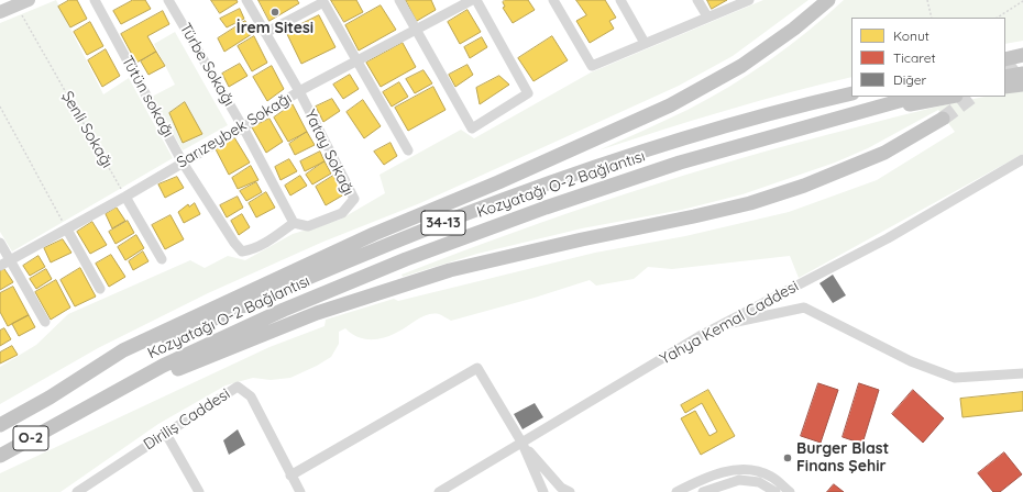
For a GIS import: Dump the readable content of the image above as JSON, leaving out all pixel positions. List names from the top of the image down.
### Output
{
  "streets": {
    "highway": ["Kozyatağı O-2 Bağlantısı", "34-13", "O-2"],
    "street": [
      "Türbe Sokağı",
      "Tütün sokağı",
      "Sarızeybek Sokağı",
      "Yatay Sokağı",
      "Yahya Kemal Caddesi",
      "Diriliş Caddesi"
    ],
    "path": ["Şenli Sokağı"]
  },
  "crossings": [
    ["Türbe Sokağı", "Tütün sokağı"],
    ["Türbe Sokağı", "Sarızeybek Sokağı"],
    ["Türbe Sokağı", "Yatay Sokağı"],
    ["Tütün sokağı", "Sarızeybek Sokağı"],
    ["Tütün sokağı", "Yatay Sokağı"],
    ["Şenli Sokağı", "Sarızeybek Sokağı"],
    ["Sarızeybek Sokağı", "Yatay Sokağı"],
    ["Kozyatağı O-2 Bağlantısı", "O-2"]
  ],
  "places": ["İrem Sitesi", "Burger Blast Finans Şehir"],
  "legend": ["Konut", "Ticaret", "Diğer"]
}
